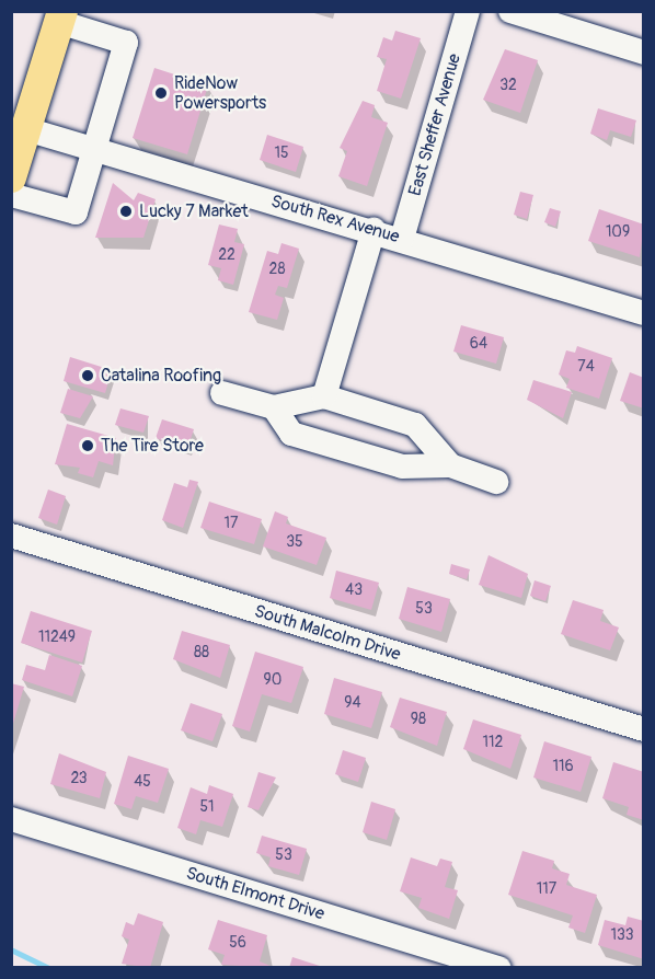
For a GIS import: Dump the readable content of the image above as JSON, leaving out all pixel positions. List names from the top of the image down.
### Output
{
  "streets": {
    "street": [
      "East Sheffer Avenue",
      "South Rex Avenue",
      "South Malcolm Drive",
      "South Elmont Drive"
    ]
  },
  "crossings": [
    ["East Sheffer Avenue", "South Rex Avenue"]
  ],
  "places": [
    "RideNow Powersports",
    "Lucky 7 Market",
    "Catalina Roofing",
    "The Tire Store"
  ],
  "house_numbers": [
    "32",
    "15",
    "109",
    "22",
    "28",
    "64",
    "74",
    "17",
    "35",
    "43",
    "53",
    "11249",
    "88",
    "90",
    "94",
    "98",
    "112",
    "116",
    "23",
    "45",
    "51",
    "53",
    "117",
    "133",
    "56"
  ]
}
